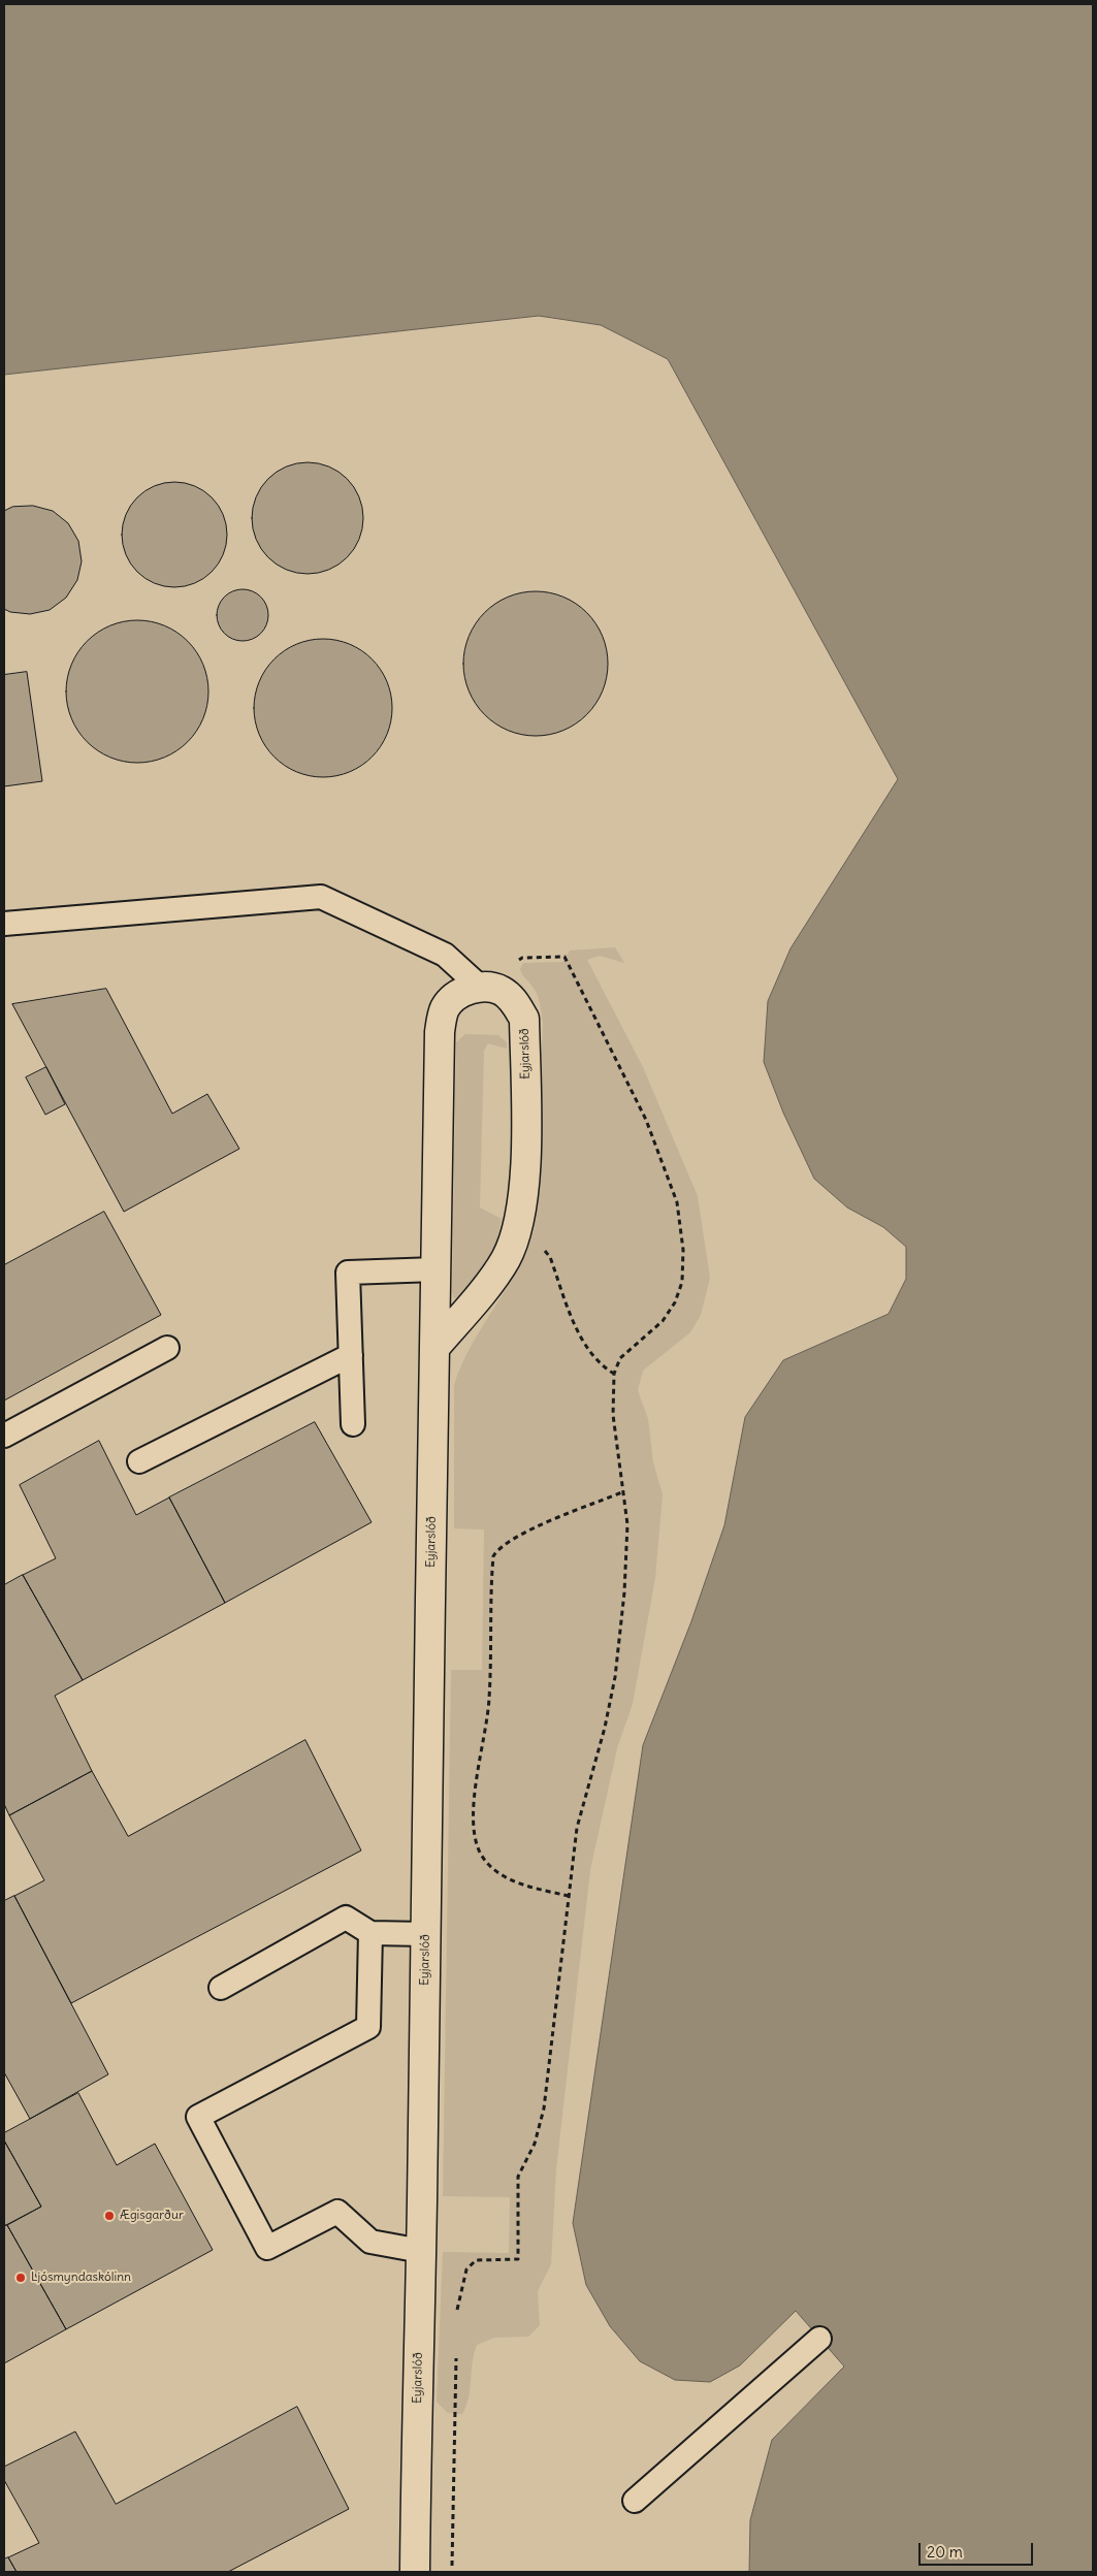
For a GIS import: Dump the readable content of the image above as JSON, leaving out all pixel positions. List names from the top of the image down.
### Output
{
  "streets": {
    "street": ["Eyjarslóð"]
  },
  "places": ["Ægisgarður", "Ljósmyndaskólinn"],
  "scale_bar": "20 m"
}
